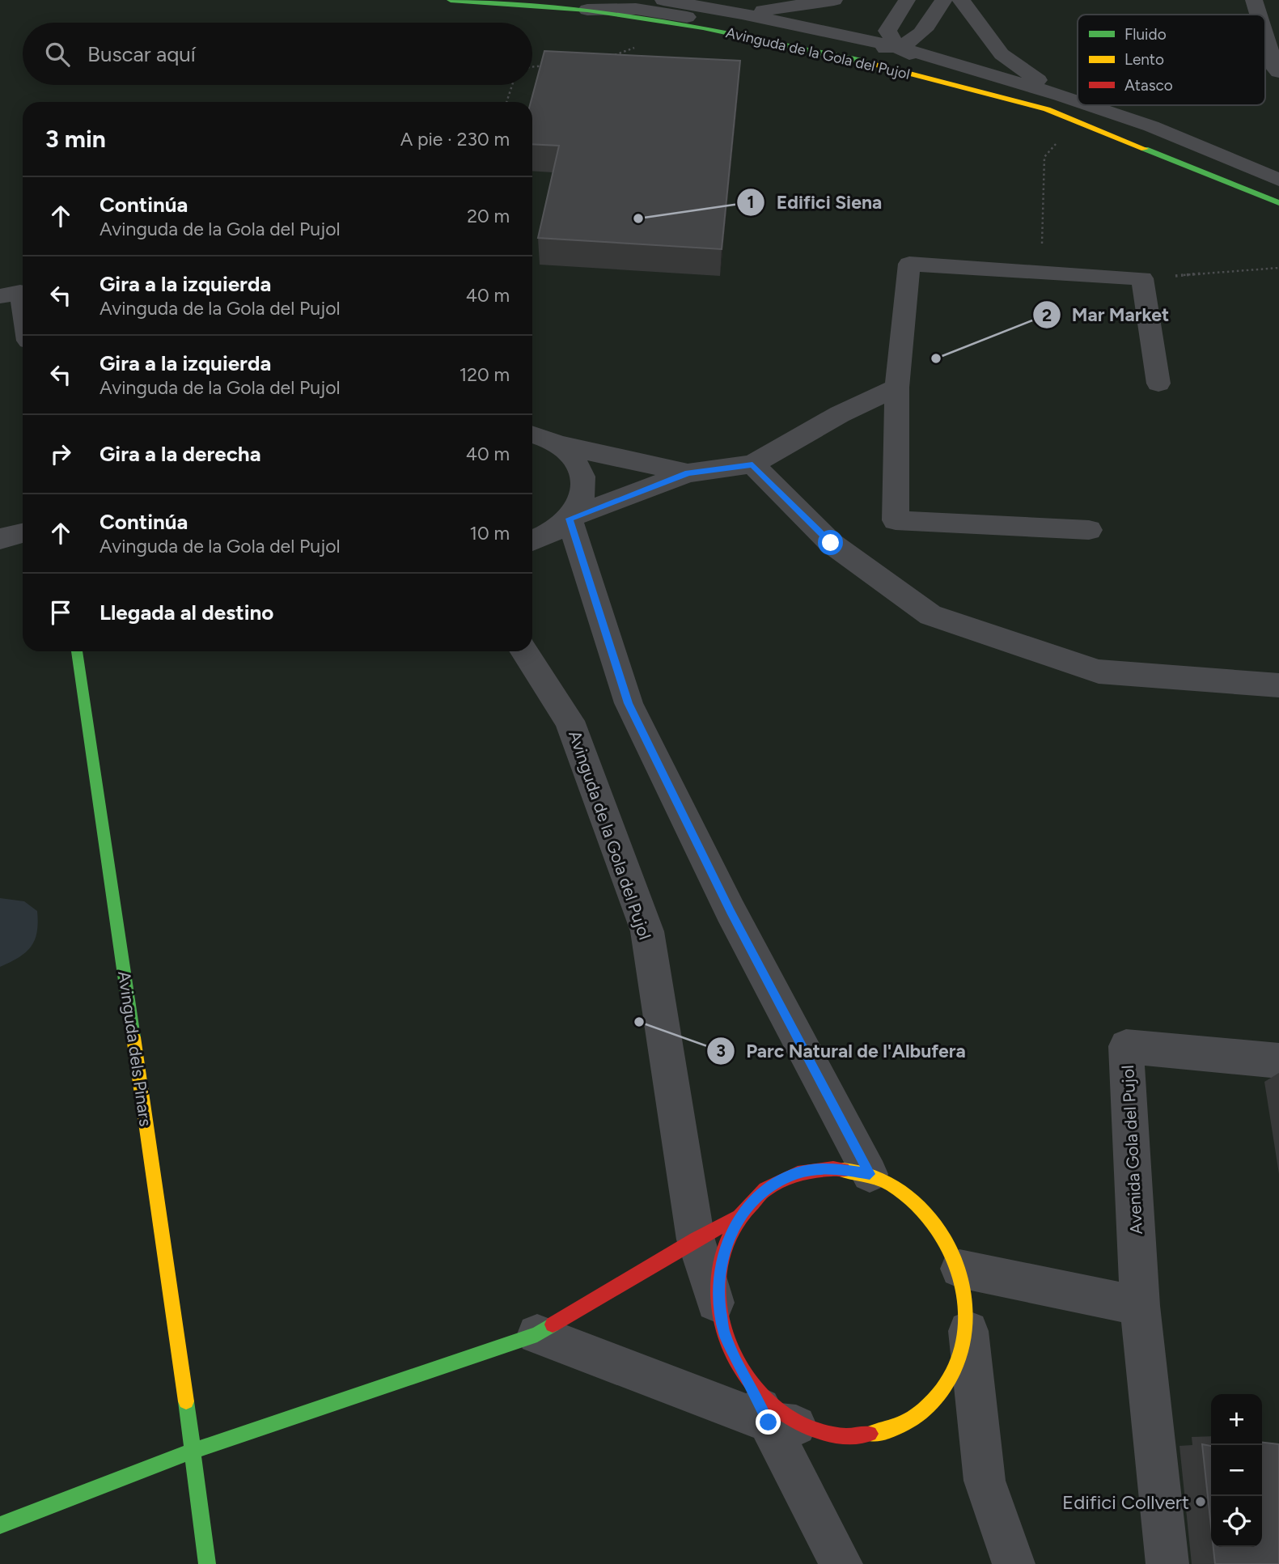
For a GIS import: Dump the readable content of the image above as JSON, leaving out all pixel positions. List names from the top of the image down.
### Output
{
  "streets": {
    "street": ["Avinguda de la Gola del Pujol", "Avinguda dels Pinars", "Avenida Gola del Pujol"]
  },
  "places": [
    "Edifici Siena",
    "Mar Market",
    "Parc Natural de l'Albufera",
    "Edifici Collvert"
  ],
  "legend": ["Fluido", "Lento", "Atasco"],
  "page": {
    "search": "Buscar aquí",
    "heading": ["3 min", "A pie · 230 m"],
    "list": [
      ["Continúa", "Avinguda de la Gola del Pujol", "20 m"],
      ["Gira a la izquierda", "Avinguda de la Gola del Pujol", "40 m"],
      ["Gira a la izquierda", "Avinguda de la Gola del Pujol", "120 m"],
      ["Gira a la derecha", "40 m"],
      ["Continúa", "Avinguda de la Gola del Pujol", "10 m"],
      "Llegada al destino"
    ],
    "map_buttons": ["+", "−"]
  }
}
